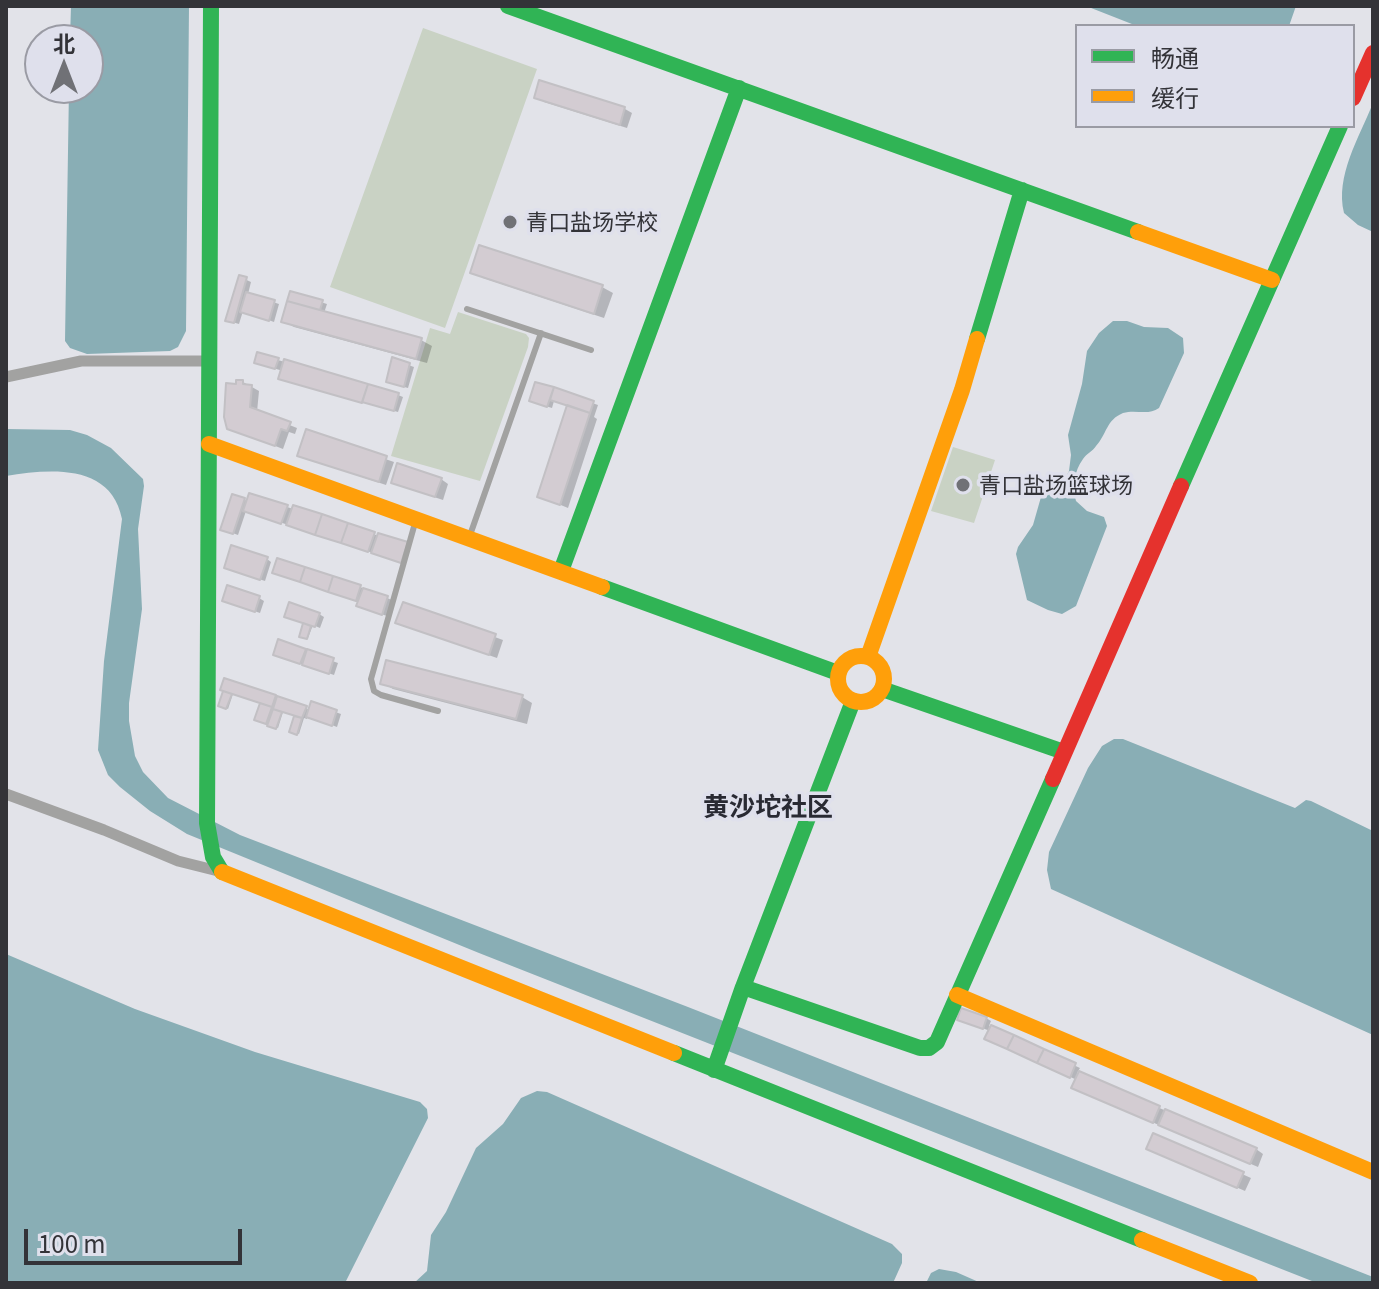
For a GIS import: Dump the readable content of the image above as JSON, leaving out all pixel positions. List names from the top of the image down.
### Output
{
  "districts": ["黄沙坨社区"],
  "places": ["青口盐场学校", "青口盐场篮球场"],
  "legend": ["畅通", "缓行"],
  "scale_bar": "100 m",
  "north": "top"
}
